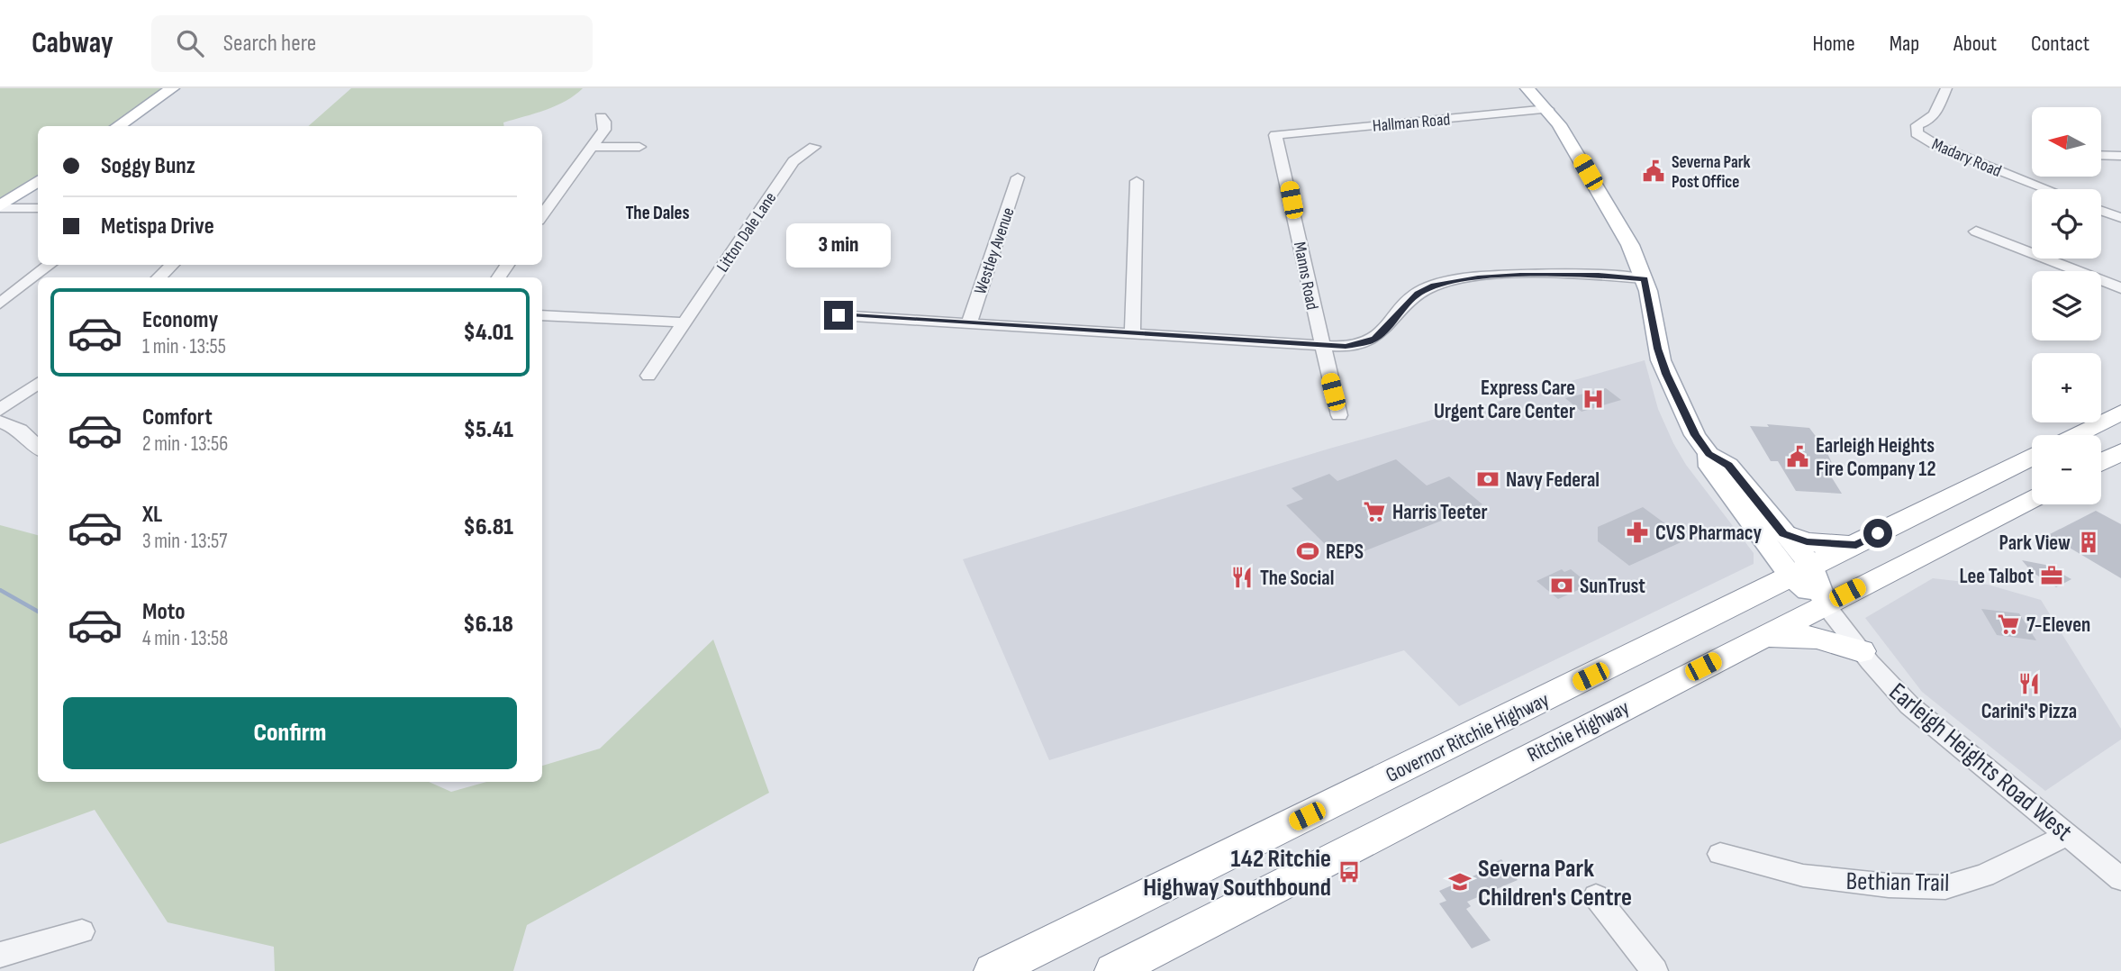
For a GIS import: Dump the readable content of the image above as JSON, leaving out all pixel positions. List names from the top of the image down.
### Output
{
  "streets": {
    "highway": ["Ritchie Highway", "Governor Ritchie Highway"],
    "street": [
      "Hallman Road",
      "Madary Road",
      "Litton Dale Lane",
      "Westley Avenue",
      "Manns Road",
      "Earleigh Heights Road West",
      "Bethian Trail"
    ]
  },
  "crossings": [
    ["Hallman Road", "Manns Road"],
    ["Ritchie Highway", "Earleigh Heights Road West"],
    ["Earleigh Heights Road West", "Bethian Trail"]
  ],
  "districts": ["The Dales"],
  "places": {
    "public building": ["Severna Park Post Office", "Earleigh Heights Fire Company 12"],
    "hospital": ["Express Care Urgent Care Center"],
    "bank": ["Navy Federal", "SunTrust"],
    "supermarket": ["Harris Teeter", "7-Eleven"],
    "pharmacy": ["CVS Pharmacy"],
    "building": ["Park View"],
    "sports": ["REPS"],
    "office": ["Lee Talbot"],
    "restaurant": ["The Social", "Carini's Pizza"],
    "bus stop": ["142 Ritchie Highway Southbound"],
    "school or university": ["Severna Park Children's Centre"]
  },
  "north": "left",
  "page": {
    "header": "Cabway",
    "search": "Search here",
    "nav": [
      "Home",
      "Map",
      "About",
      "Contact"
    ],
    "map_buttons": ["+", "−"],
    "banner": ["Soggy Bunz", "Metispa Drive"],
    "bubble": "3 min",
    "list": [
      {
        "name": "Economy",
        "note": "1 min · 13:55",
        "value": "$4.01"
      },
      {
        "name": "Comfort",
        "note": "2 min · 13:56",
        "value": "$5.41"
      },
      {
        "name": "XL",
        "note": "3 min · 13:57",
        "value": "$6.81"
      },
      {
        "name": "Moto",
        "note": "4 min · 13:58",
        "value": "$6.18"
      }
    ],
    "buttons": "Confirm"
  }
}
